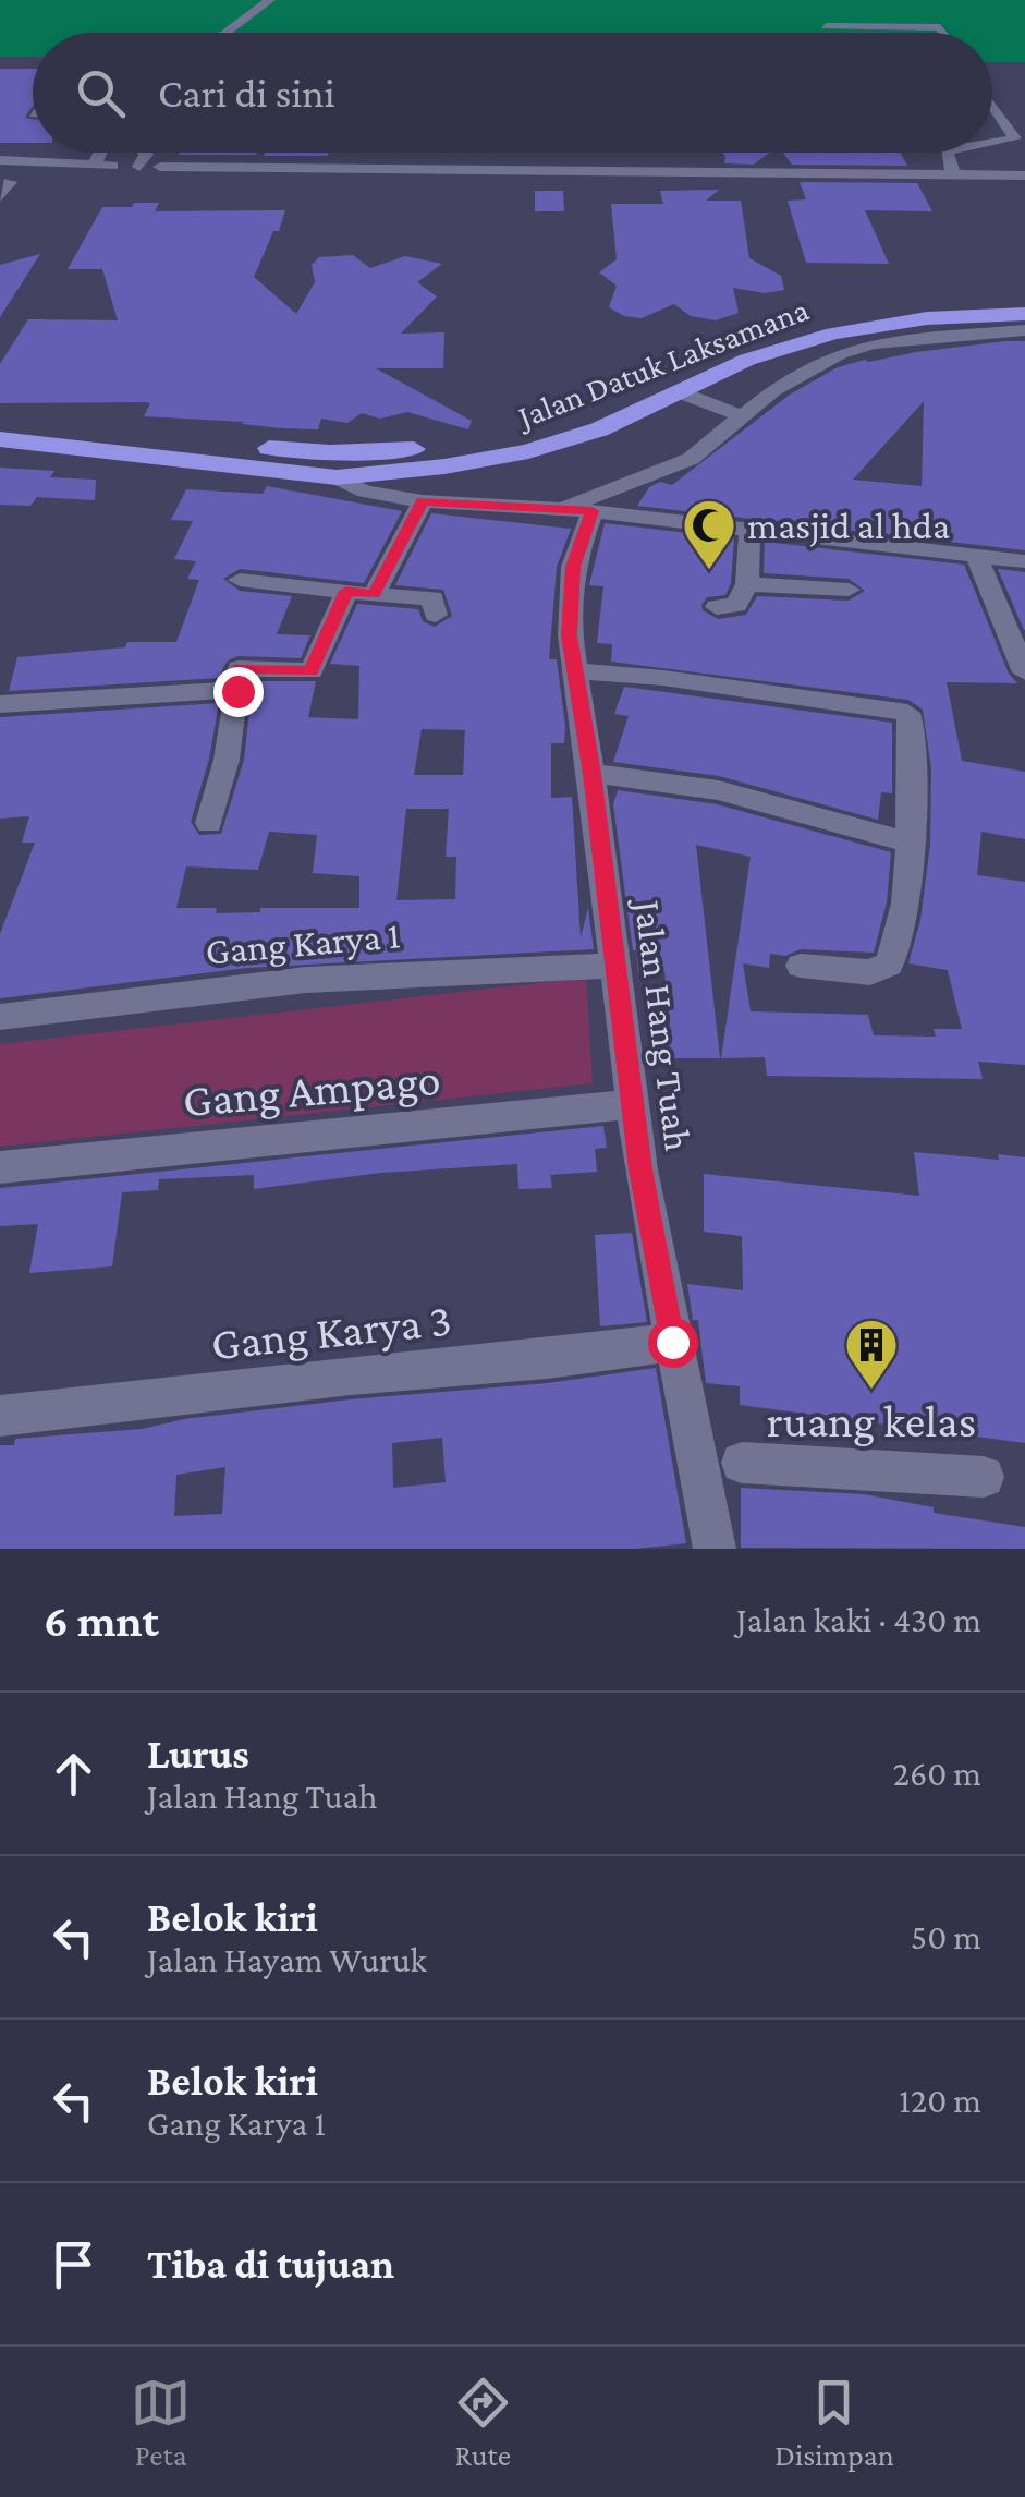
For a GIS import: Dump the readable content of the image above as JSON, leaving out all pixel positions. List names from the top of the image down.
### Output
{
  "streets": {
    "highway": ["Jalan Datuk Laksamana"],
    "street": [
      "Gang Karya 1",
      "Jalan Hang Tuah",
      "Gang Ampago",
      "Gang Karya 3"
    ]
  },
  "crossings": [
    ["Gang Karya 1", "Jalan Hang Tuah"],
    ["Jalan Hang Tuah", "Gang Ampago"],
    ["Jalan Hang Tuah", "Gang Karya 3"]
  ],
  "places": {
    "mosque": ["masjid al hda"],
    "building": ["ruang kelas"]
  },
  "page": {
    "search": "Cari di sini",
    "heading": ["6 mnt", "Jalan kaki · 430 m"],
    "list": [
      ["Lurus", "Jalan Hang Tuah", "260 m"],
      ["Belok kiri", "Jalan Hayam Wuruk", "50 m"],
      ["Belok kiri", "Gang Karya 1", "120 m"],
      "Tiba di tujuan"
    ],
    "nav": ["Peta", "Rute", "Disimpan"]
  }
}
